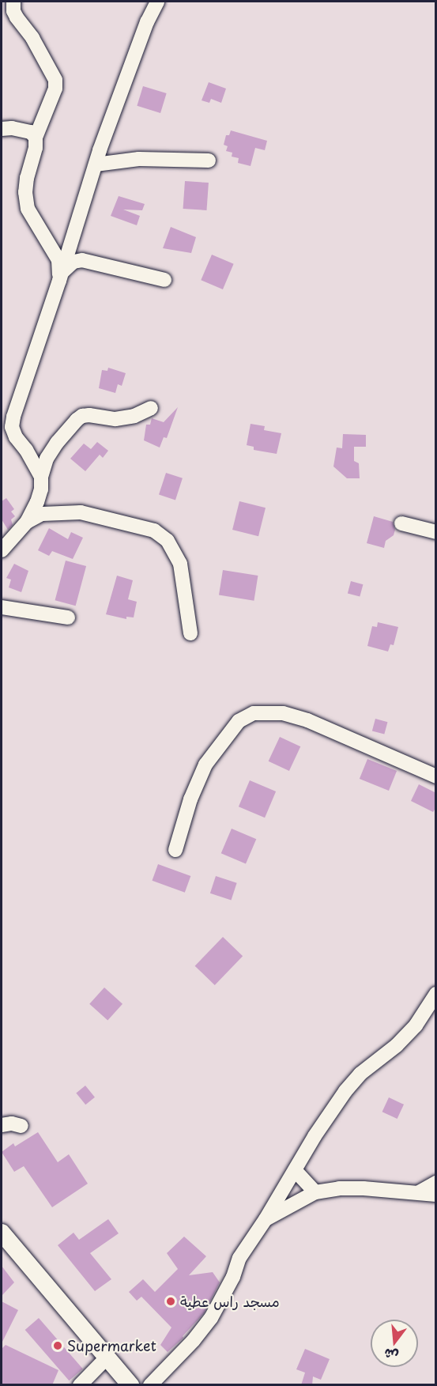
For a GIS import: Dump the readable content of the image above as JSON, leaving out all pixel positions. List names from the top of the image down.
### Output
{
  "places": ["مسجد راس عطية", "Supermarket"],
  "north": "bottom"
}
